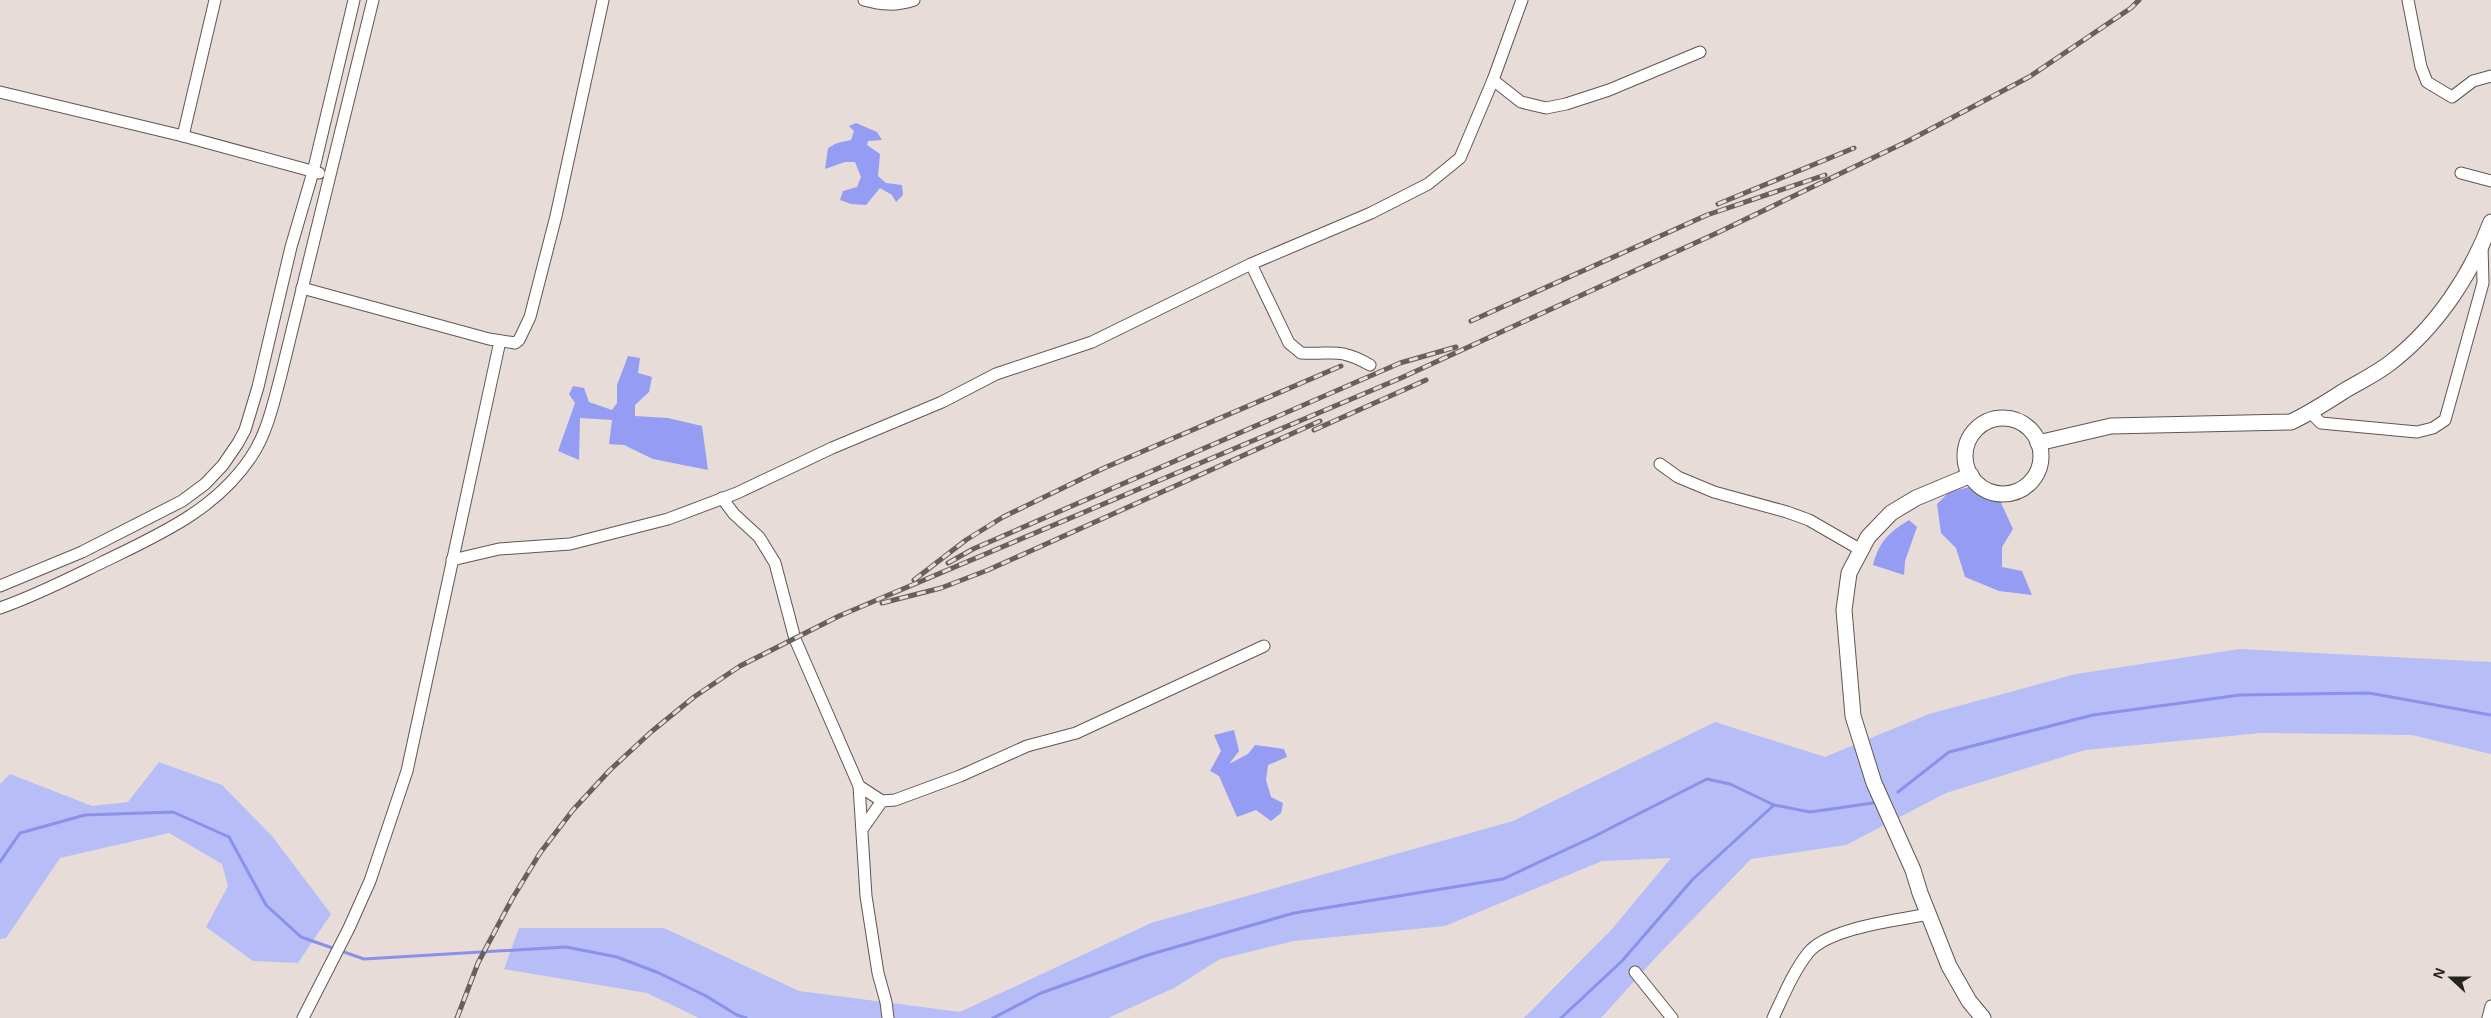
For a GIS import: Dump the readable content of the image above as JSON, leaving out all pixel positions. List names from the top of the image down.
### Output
{
  "north": "left"
}
